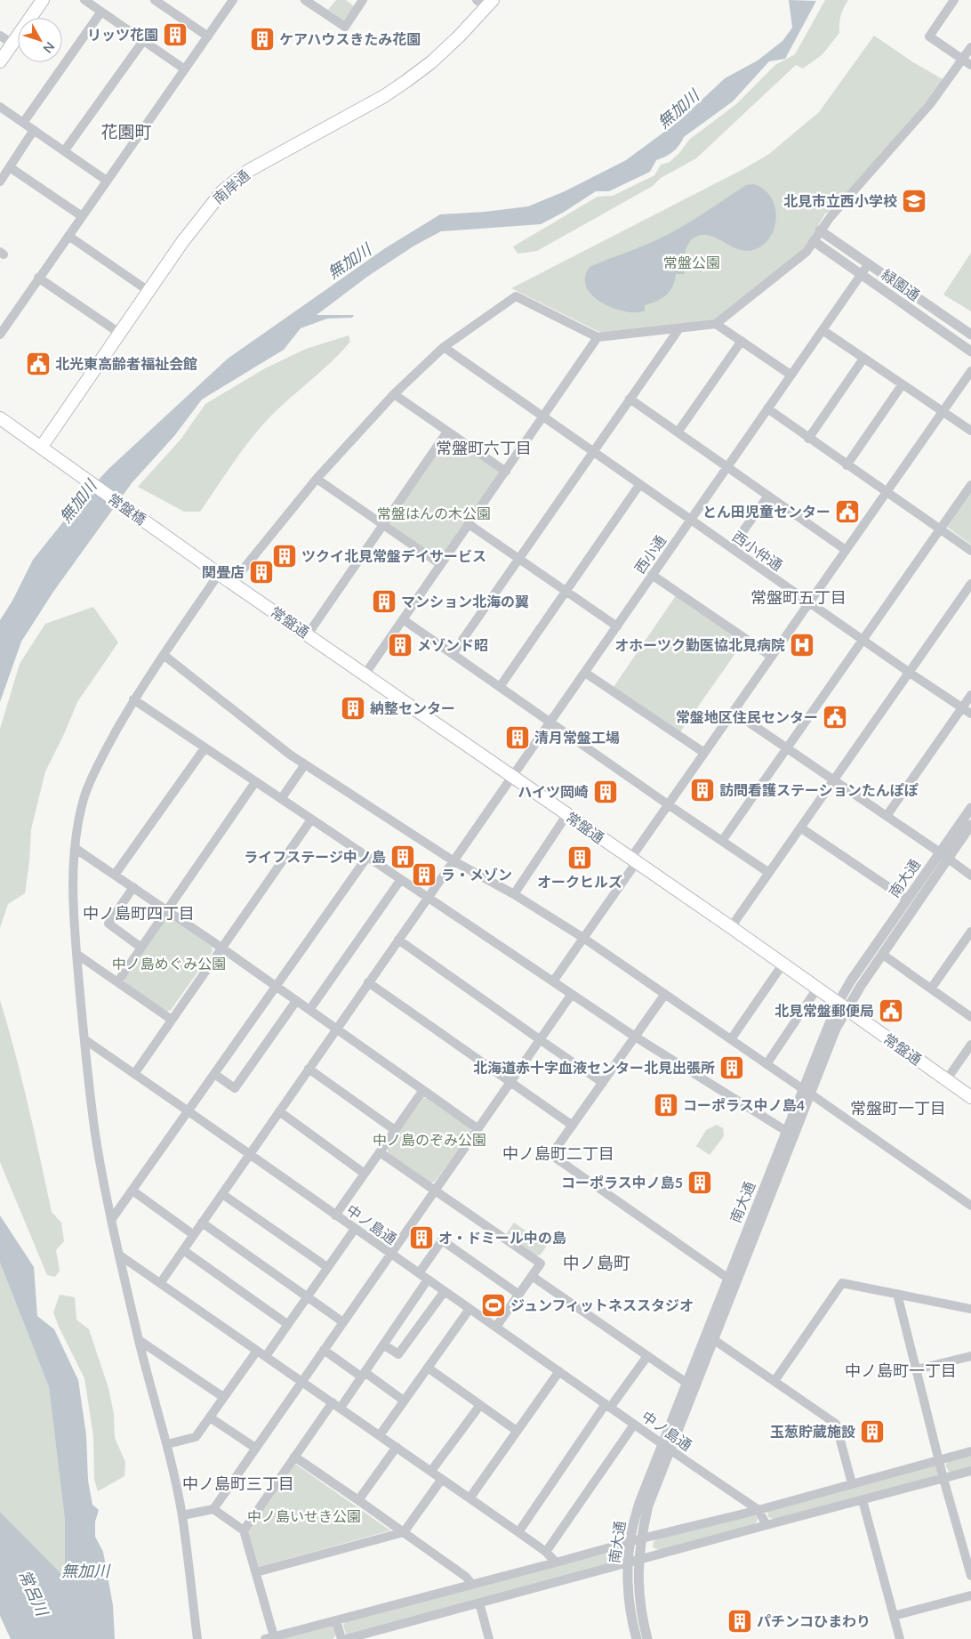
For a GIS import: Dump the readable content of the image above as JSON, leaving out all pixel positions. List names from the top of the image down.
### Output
{
  "streets": {
    "main road": ["南岸通", "常盤橋", "常盤通"],
    "street": [
      "緑園通",
      "西小仲通",
      "西小通",
      "南大通",
      "中ノ島通"
    ]
  },
  "crossings": [
    ["南岸通", "常盤橋"],
    ["緑園通", "西小通"],
    ["常盤橋", "常盤通"],
    ["西小仲通", "西小通"],
    ["西小通", "常盤通"],
    ["常盤通", "南大通"],
    ["南大通", "中ノ島通"]
  ],
  "districts": [
    "花園町",
    "常盤町六丁目",
    "常盤町五丁目",
    "中ノ島町四丁目",
    "常盤町一丁目",
    "中ノ島町二丁目",
    "中ノ島町",
    "中ノ島町一丁目",
    "中ノ島町三丁目"
  ],
  "water": ["無加川", "常呂川"],
  "parks": [
    "常盤公園",
    "常盤はんの木公園",
    "中ノ島めぐみ公園",
    "中ノ島のぞみ公園",
    "中ノ島いせき公園"
  ],
  "places": {
    "building": [
      "リッツ花園",
      "ケアハウスきたみ花園",
      "ツクイ北見常盤デイサービス",
      "関畳店",
      "マンション北海の翼",
      "メゾンド昭",
      "納整センター",
      "清月常盤工場",
      "訪問看護ステーションたんぽぽ",
      "ハイツ岡崎",
      "ライフステージ中ノ島",
      "オークヒルズ",
      "ラ・メゾン",
      "北海道赤十字血液センター北見出張所",
      "コーポラス中ノ島4",
      "コーポラス中ノ島5",
      "オ・ドミール中の島",
      "玉葱貯蔵施設",
      "パチンコひまわり"
    ],
    "school or university": ["北見市立西小学校"],
    "public building": [
      "北光東高齢者福祉会館",
      "とん田児童センター",
      "常盤地区住民センター",
      "北見常盤郵便局"
    ],
    "hospital": ["オホーツク勤医協北見病院"],
    "sports": ["ジュンフィットネススタジオ"]
  },
  "north": "bottom right"
}
